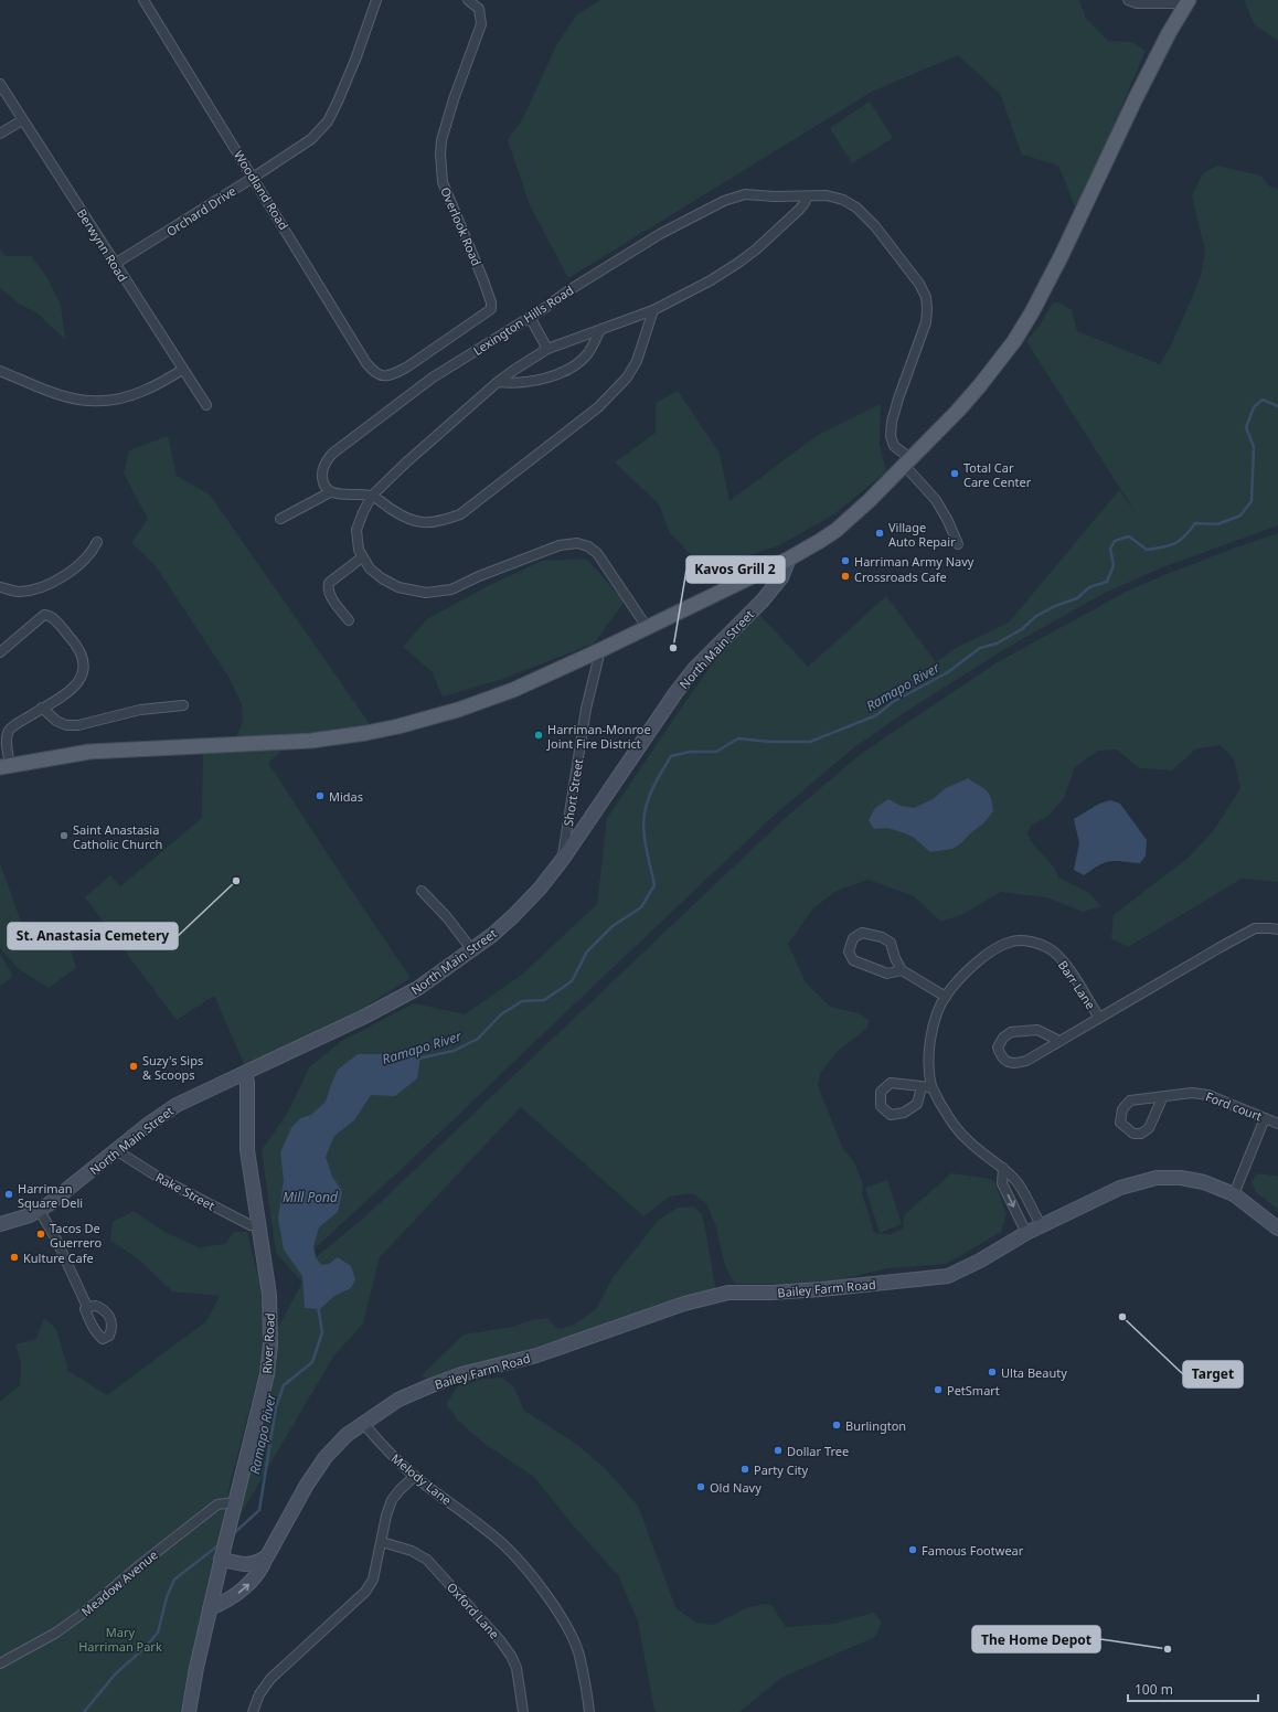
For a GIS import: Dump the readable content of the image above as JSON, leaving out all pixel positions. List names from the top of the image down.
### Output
{
  "streets": {
    "street": [
      "Woodland Road",
      "Orchard Drive",
      "Overlook Road",
      "Berwynn Road",
      "Lexington Hills Road",
      "North Main Street",
      "Short Street",
      "Barr Lane",
      "Ford court",
      "Rake Street",
      "Bailey Farm Road",
      "River Road",
      "Melody Lane",
      "Meadow Avenue",
      "Oxford Lane"
    ]
  },
  "crossings": [
    ["Woodland Road", "Orchard Drive"],
    ["Woodland Road", "Overlook Road"],
    ["Orchard Drive", "Berwynn Road"],
    ["North Main Street", "Short Street"],
    ["North Main Street", "Rake Street"],
    ["North Main Street", "River Road"],
    ["Barr Lane", "Bailey Farm Road"],
    ["Rake Street", "River Road"],
    ["Bailey Farm Road", "Melody Lane"],
    ["River Road", "Meadow Avenue"]
  ],
  "water": ["Ramapo River", "Mill Pond"],
  "parks": ["Mary Harriman Park"],
  "places": [
    "Total Car Care Center",
    "Village Auto Repair",
    "Harriman Army Navy",
    "Crossroads Cafe",
    "Kavos Grill 2",
    "Harriman-Monroe Joint Fire District",
    "Midas",
    "Saint Anastasia Catholic Church",
    "St. Anastasia Cemetery",
    "Suzy's Sips & Scoops",
    "Harriman Square Deli",
    "Tacos De Guerrero",
    "Kulture Cafe",
    "Target",
    "Ulta Beauty",
    "PetSmart",
    "Burlington",
    "Dollar Tree",
    "Party City",
    "Old Navy",
    "Famous Footwear",
    "The Home Depot"
  ],
  "scale_bar": "100 m"
}
